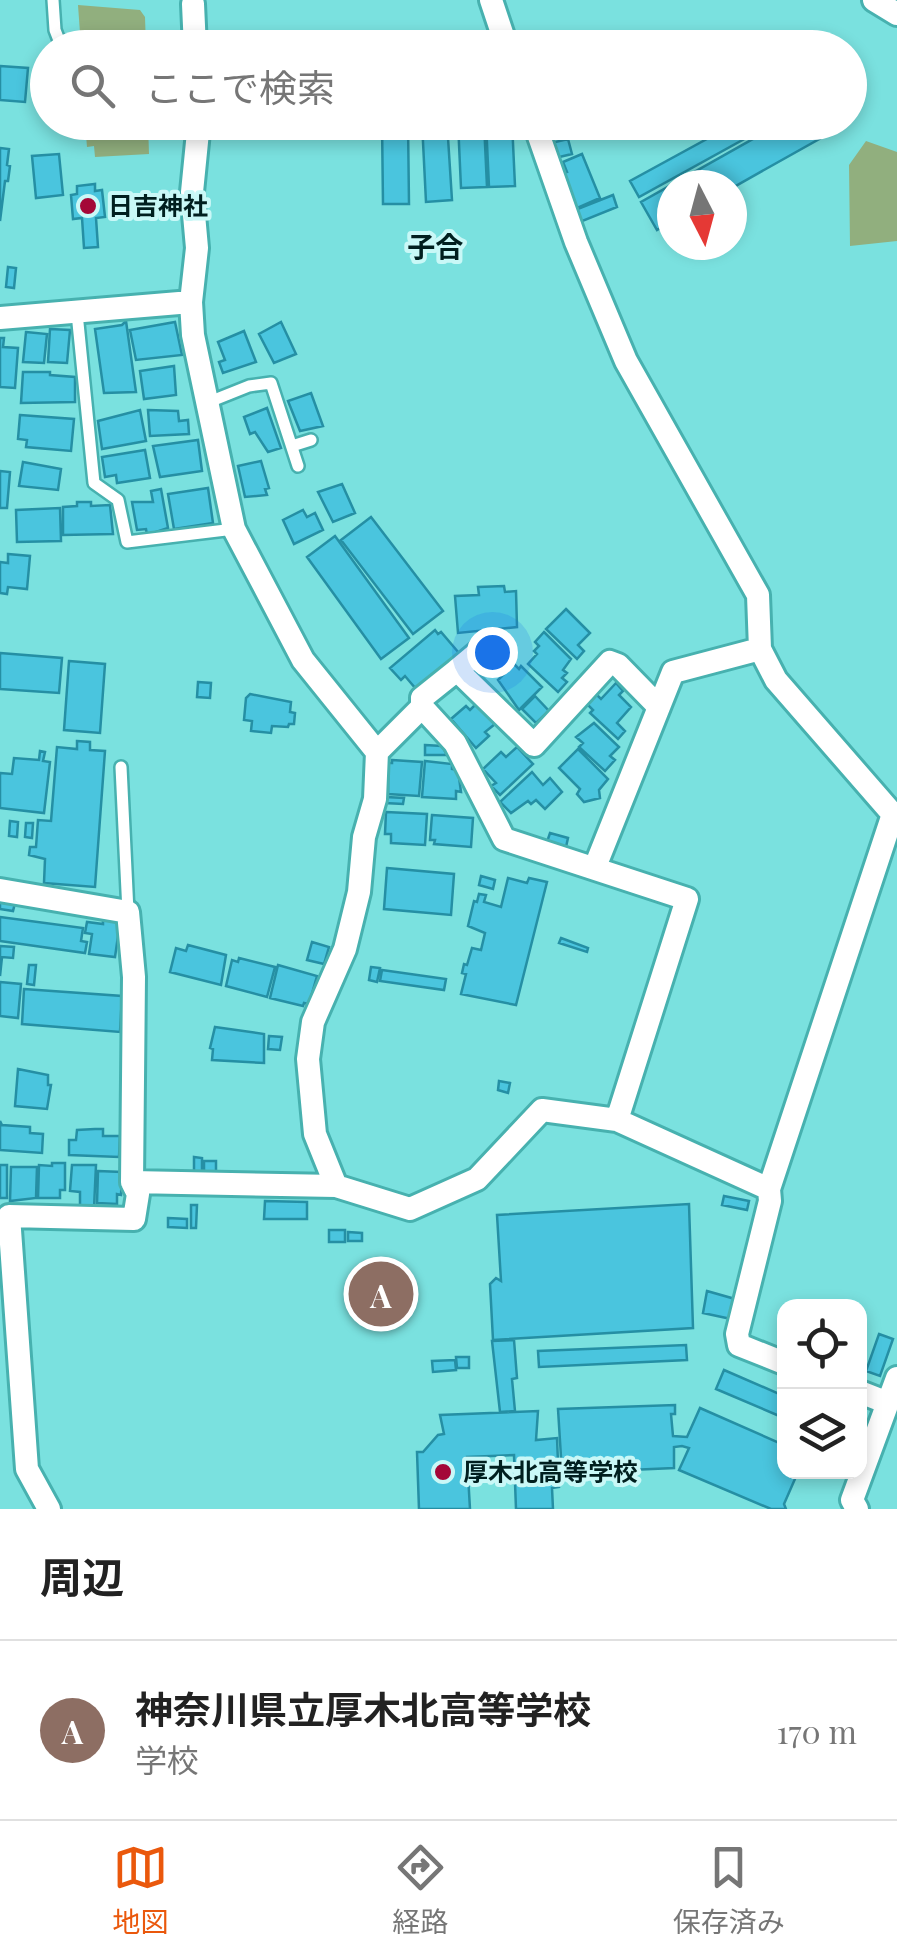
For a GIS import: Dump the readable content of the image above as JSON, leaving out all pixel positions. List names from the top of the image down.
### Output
{
  "districts": ["子合"],
  "places": ["日吉神社", "厚木北高等学校"],
  "north": "bottom",
  "page": {
    "search": "ここで検索",
    "pins": "A",
    "heading": "周辺",
    "list": [
      {
        "mark": "A",
        "name": "神奈川県立厚木北高等学校",
        "note": "学校",
        "value": "170 m"
      }
    ],
    "nav": ["地図", "経路", "保存済み"]
  }
}
